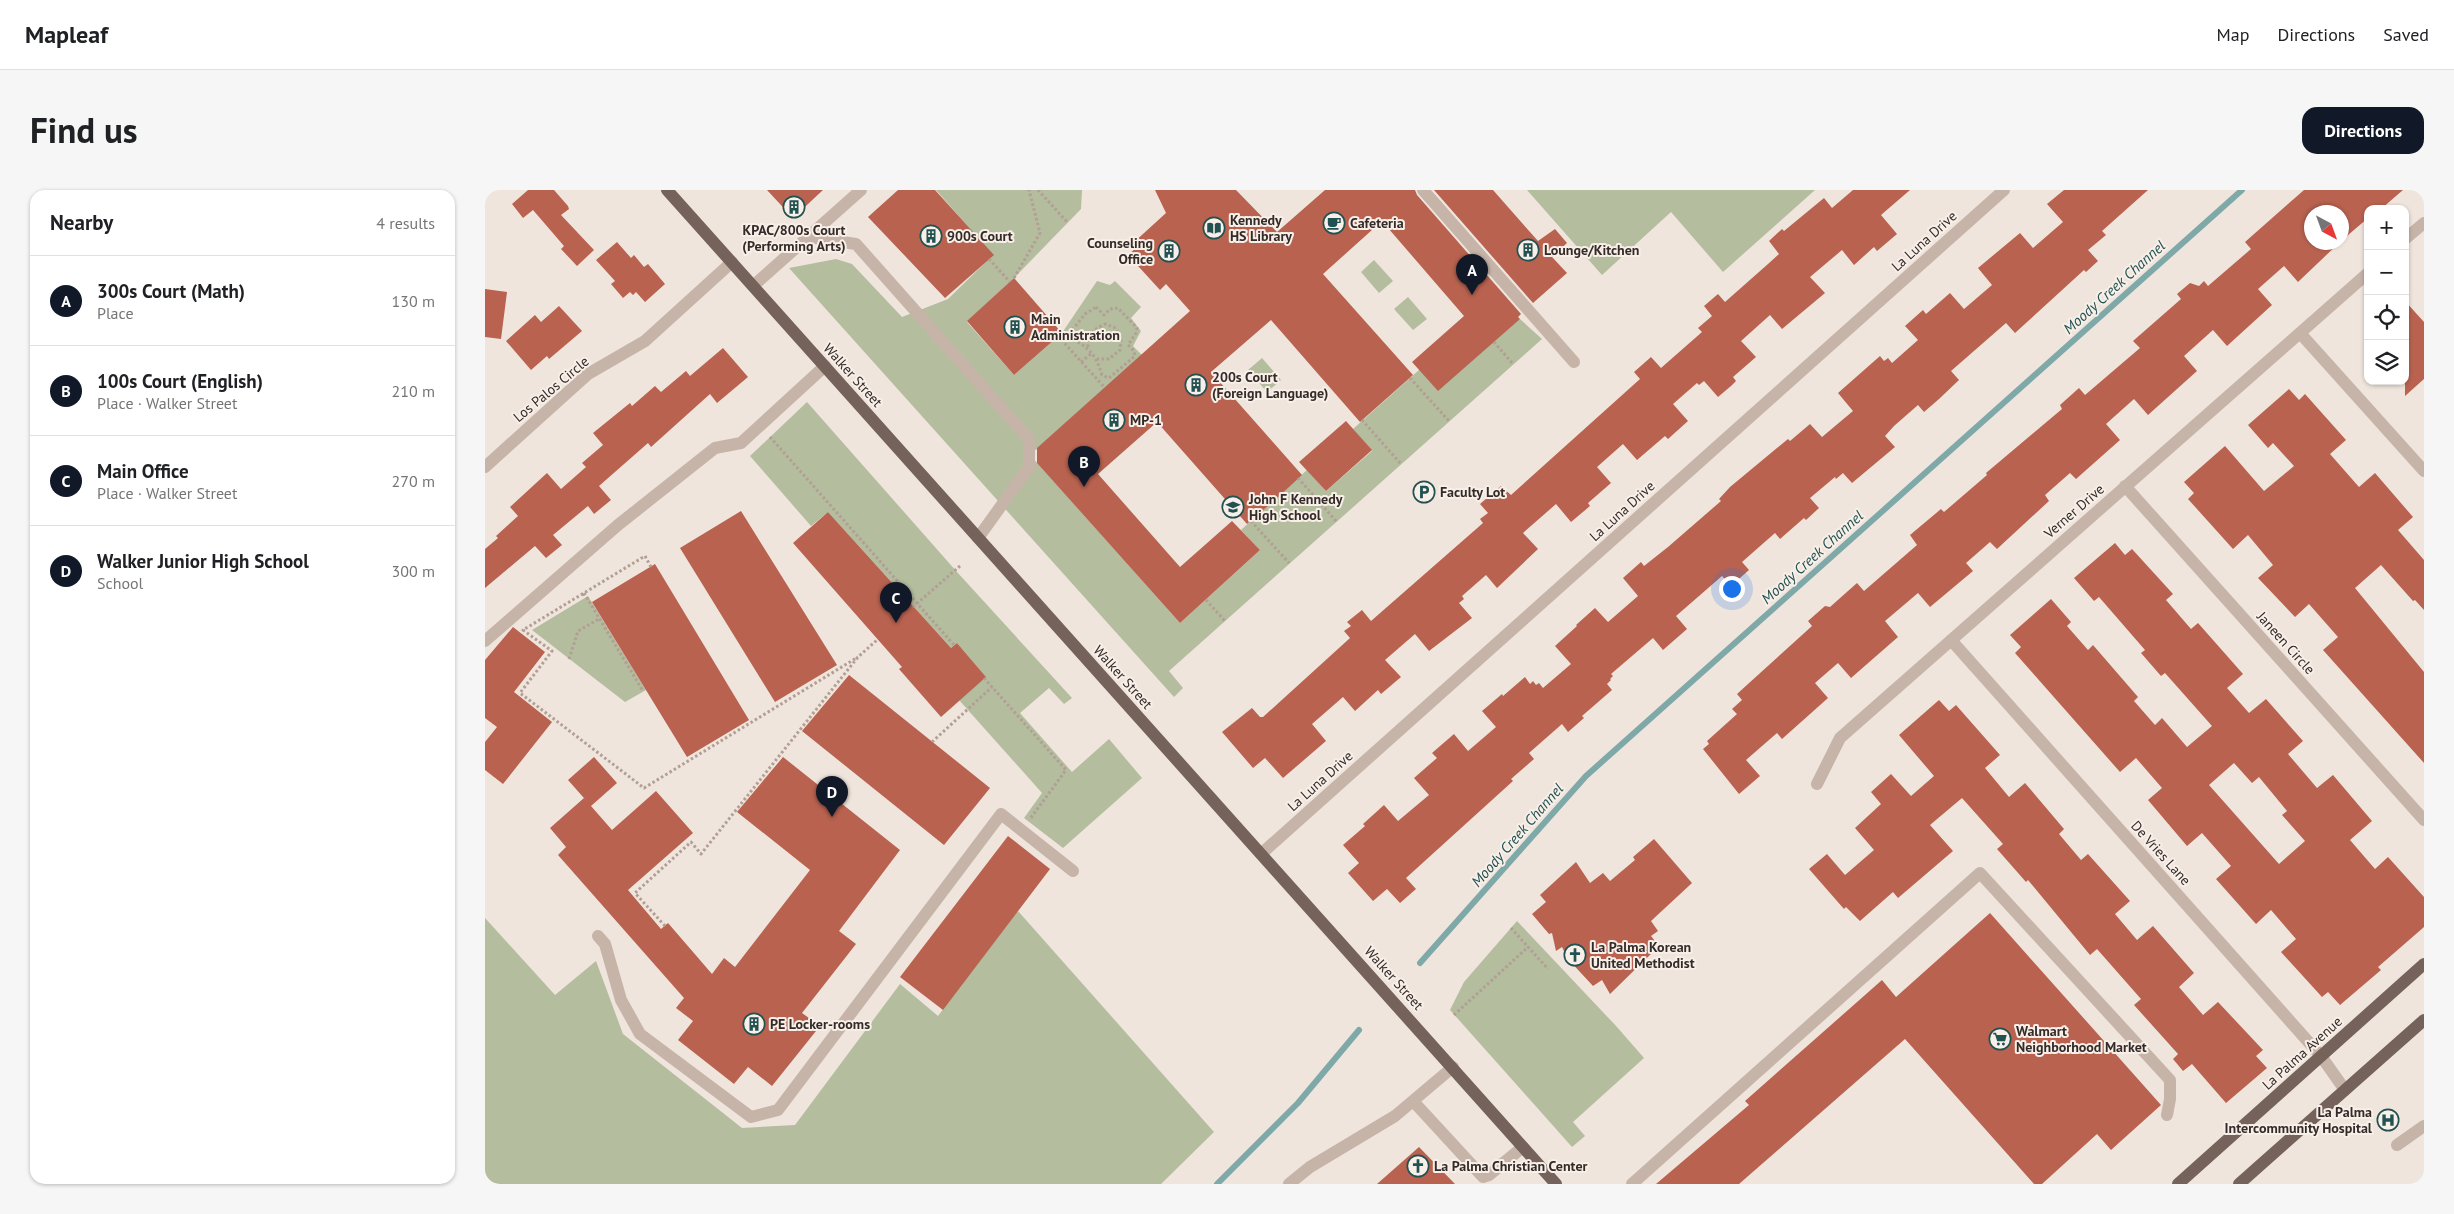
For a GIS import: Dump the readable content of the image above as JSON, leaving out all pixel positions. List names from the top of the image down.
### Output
{
  "streets": {
    "main road": ["Walker Street", "La Palma Avenue"],
    "street": [
      "La Luna Drive",
      "Los Palos Circle",
      "Verner Drive",
      "Janeen Circle",
      "De Vries Lane"
    ]
  },
  "crossings": [
    ["La Luna Drive", "Walker Street"],
    ["Walker Street", "Los Palos Circle"],
    ["Verner Drive", "Janeen Circle"],
    ["Verner Drive", "De Vries Lane"],
    ["De Vries Lane", "La Palma Avenue"]
  ],
  "water": ["Moody Creek Channel"],
  "places": {
    "building": [
      "KPAC/800s Court (Performing Arts)",
      "900s Court",
      "Lounge/Kitchen",
      "Counseling Office",
      "Main Administration",
      "200s Court (Foreign Language)",
      "MP-1",
      "PE Locker-rooms"
    ],
    "cafe": ["Cafeteria"],
    "library": ["Kennedy HS Library"],
    "parking": ["Faculty Lot"],
    "school or university": ["John F Kennedy High School"],
    "church": ["La Palma Korean United Methodist", "La Palma Christian Center"],
    "supermarket": ["Walmart Neighborhood Market"],
    "hospital": ["La Palma Intercommunity Hospital"]
  },
  "north": "bottom right",
  "page": {
    "header": "Mapleaf",
    "nav": ["Map", "Directions", "Saved"],
    "title": "Find us",
    "buttons": "Directions",
    "heading": ["Nearby", "4 results"],
    "map_buttons": ["+", "−"],
    "pins": [
      "A",
      "B",
      "C",
      "D"
    ],
    "list": [
      {
        "mark": "A",
        "name": "300s Court (Math)",
        "note": "Place",
        "value": "130 m"
      },
      {
        "mark": "B",
        "name": "100s Court (English)",
        "note": "Place · Walker Street",
        "value": "210 m"
      },
      {
        "mark": "C",
        "name": "Main Office",
        "note": "Place · Walker Street",
        "value": "270 m"
      },
      {
        "mark": "D",
        "name": "Walker Junior High School",
        "note": "School",
        "value": "300 m"
      }
    ]
  }
}
